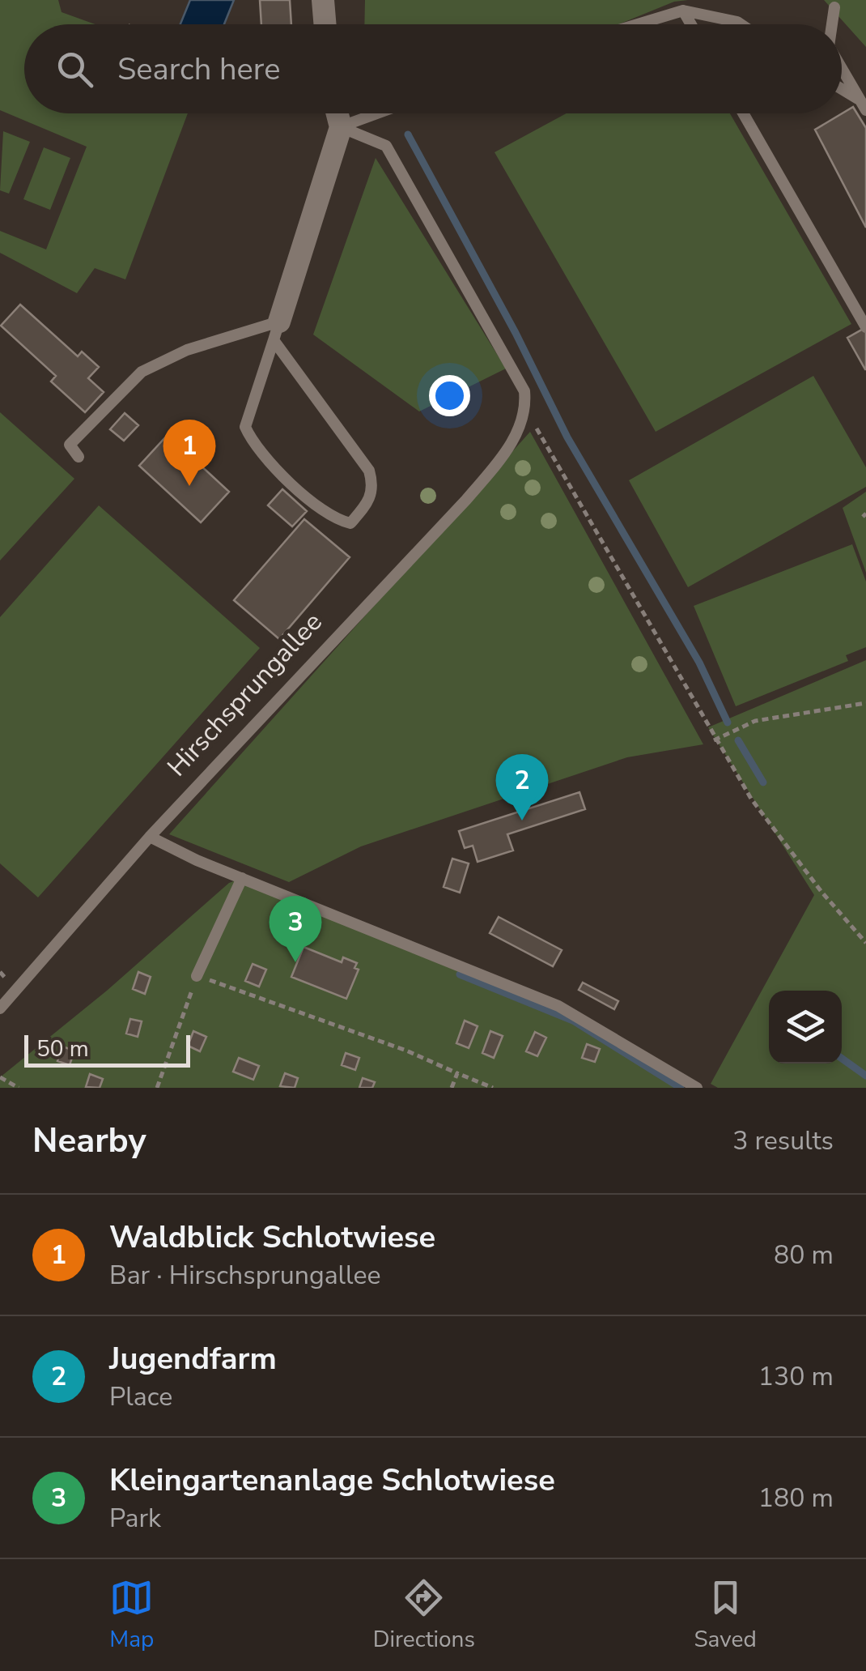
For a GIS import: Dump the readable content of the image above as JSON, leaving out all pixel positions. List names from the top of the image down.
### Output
{
  "streets": {
    "lane": ["Hirschsprungallee"]
  },
  "scale_bar": "50 m",
  "page": {
    "search": "Search here",
    "pins": ["1", "2", "3"],
    "scale": "50 m",
    "heading": ["Nearby", "3 results"],
    "list": [
      {
        "mark": "1",
        "name": "Waldblick Schlotwiese",
        "note": "Bar · Hirschsprungallee",
        "value": "80 m"
      },
      {
        "mark": "2",
        "name": "Jugendfarm",
        "note": "Place",
        "value": "130 m"
      },
      {
        "mark": "3",
        "name": "Kleingartenanlage Schlotwiese",
        "note": "Park",
        "value": "180 m"
      }
    ],
    "nav": ["Map", "Directions", "Saved"]
  }
}
